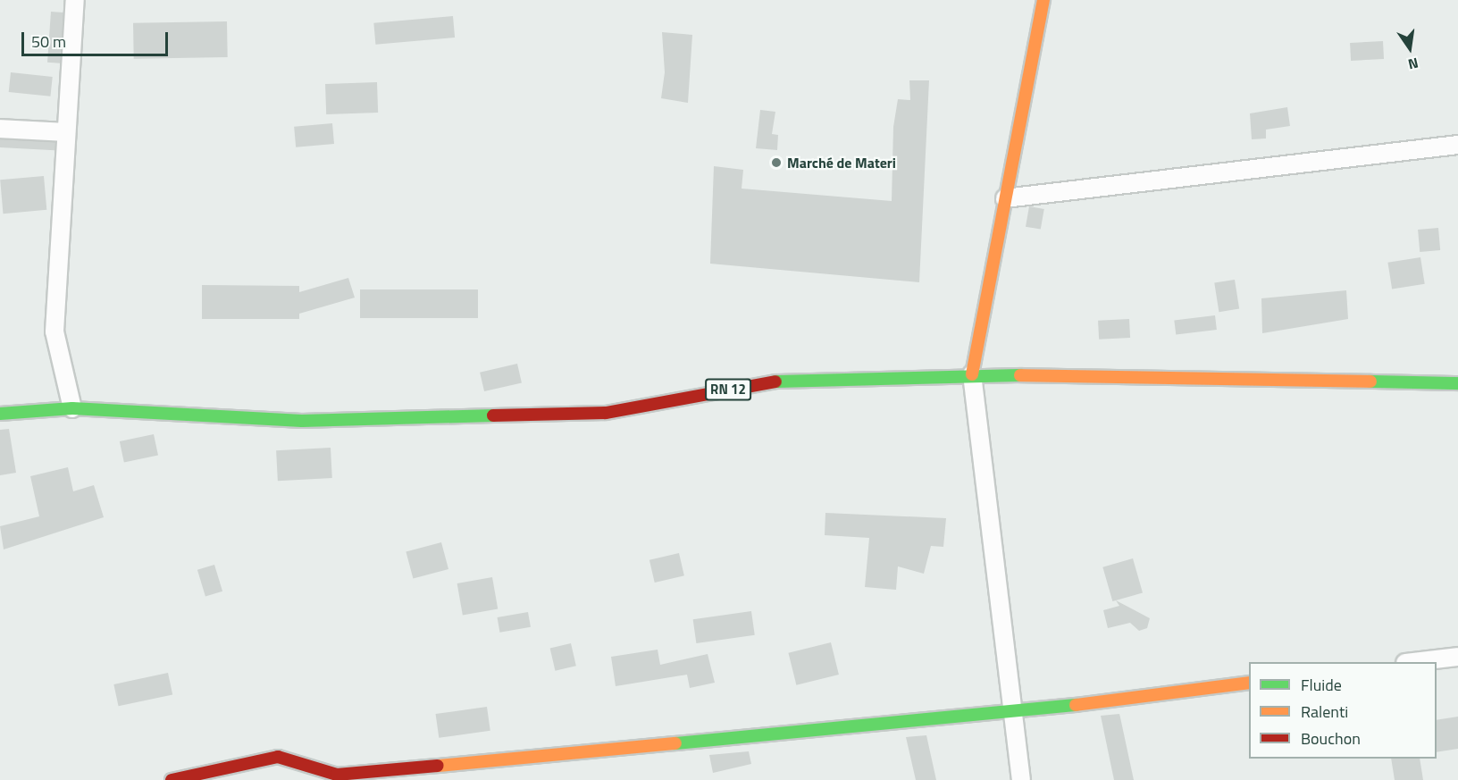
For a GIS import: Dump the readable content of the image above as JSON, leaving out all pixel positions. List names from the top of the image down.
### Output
{
  "streets": {
    "main road": ["RN 12"]
  },
  "places": ["Marché de Materi"],
  "legend": ["Fluide", "Ralenti", "Bouchon"],
  "scale_bar": "50 m",
  "north": "bottom"
}
